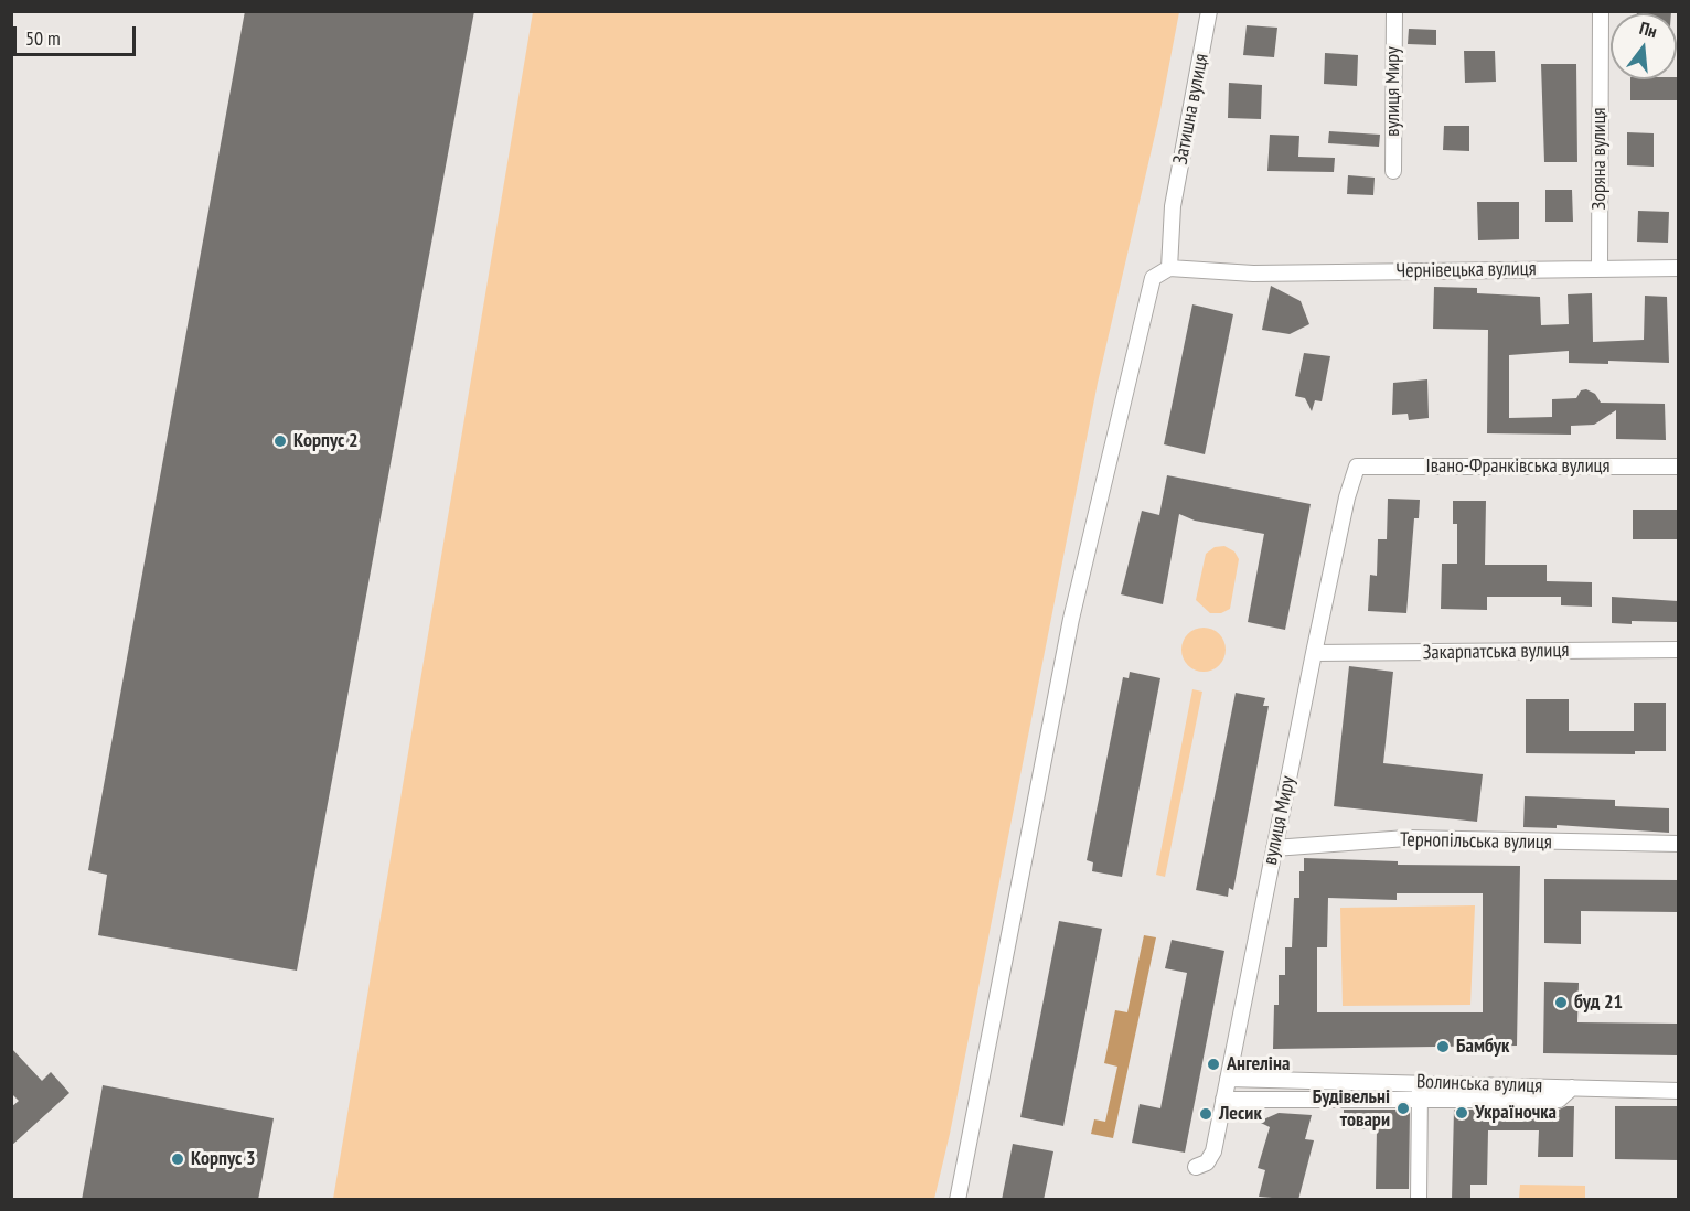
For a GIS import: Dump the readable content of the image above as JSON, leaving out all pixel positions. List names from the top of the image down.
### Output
{
  "streets": {
    "street": [
      "вулиця Миру",
      "Затишна вулиця",
      "Зоряна вулиця",
      "Чернівецька вулиця",
      "Івано-Франківська вулиця",
      "Закарпатська вулиця",
      "Тернопільська вулиця",
      "Волинська вулиця"
    ]
  },
  "crossings": [
    ["вулиця Миру", "Івано-Франківська вулиця"],
    ["вулиця Миру", "Закарпатська вулиця"],
    ["вулиця Миру", "Тернопільська вулиця"],
    ["вулиця Миру", "Волинська вулиця"],
    ["Затишна вулиця", "Чернівецька вулиця"],
    ["Зоряна вулиця", "Чернівецька вулиця"]
  ],
  "places": [
    "Корпус 2",
    "буд 21",
    "Бамбук",
    "Ангеліна",
    "Будівельні товари",
    "Україночка",
    "Лесик",
    "Корпус 3"
  ],
  "scale_bar": "50 m",
  "north": "top"
}
